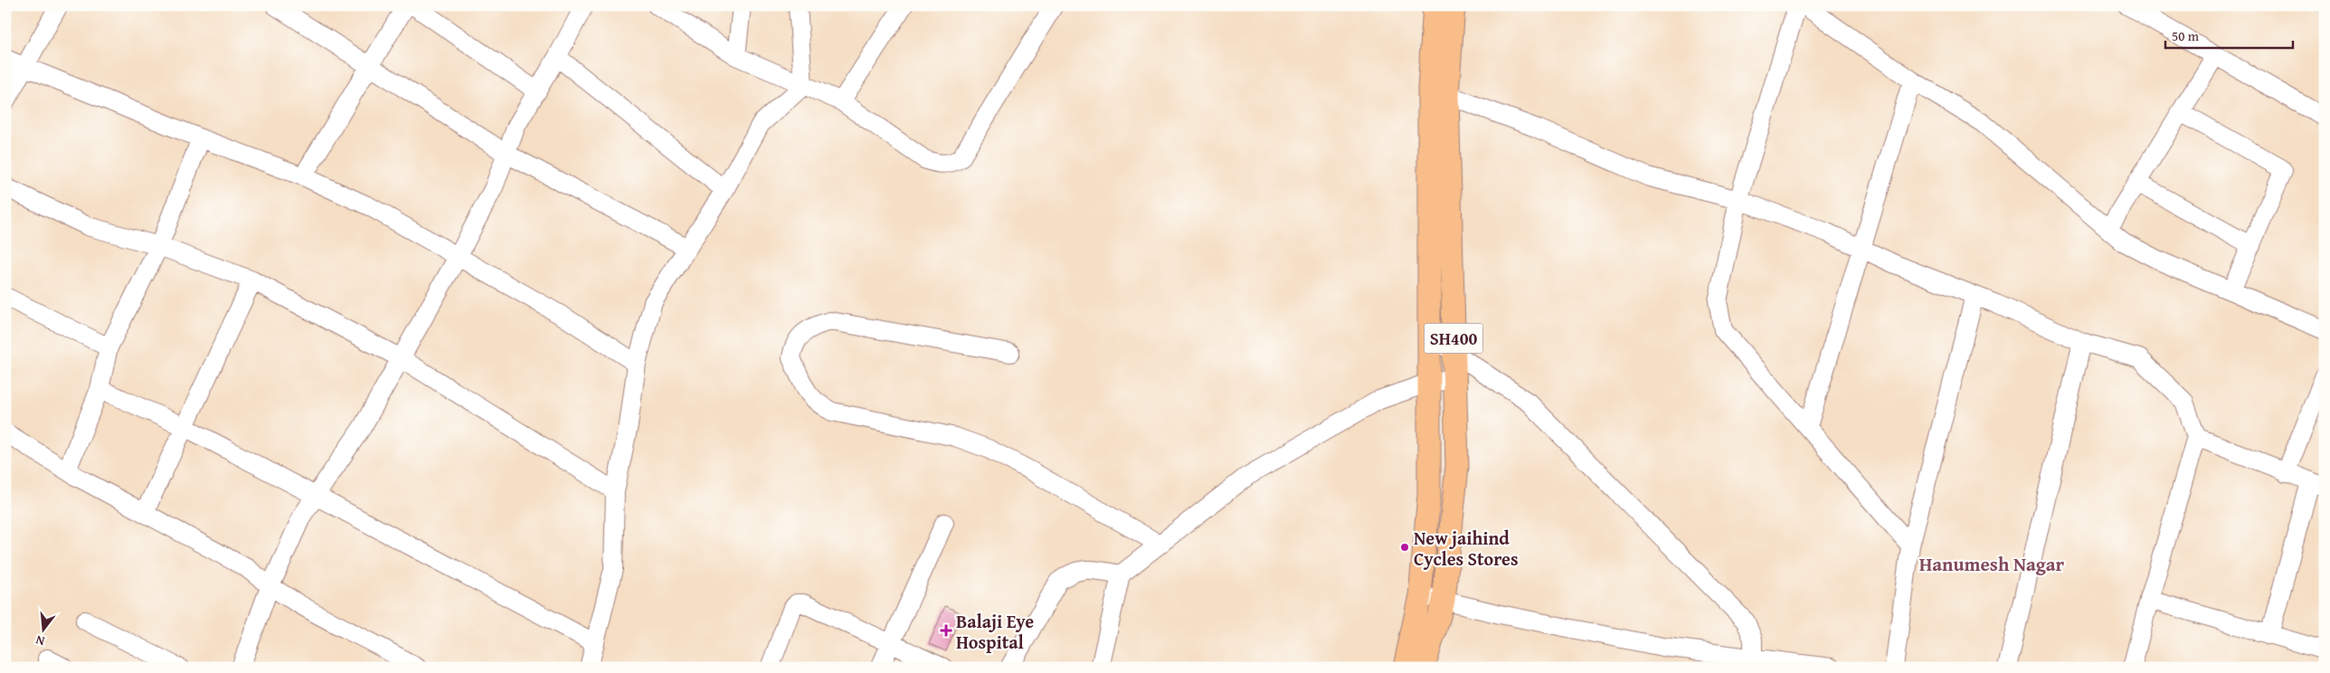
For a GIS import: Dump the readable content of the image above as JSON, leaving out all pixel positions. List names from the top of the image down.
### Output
{
  "streets": {
    "main road": ["SH400"]
  },
  "districts": ["Hanumesh Nagar"],
  "places": {
    "other": ["New jaihind Cycles Stores"],
    "health": ["Balaji Eye Hospital"]
  },
  "scale_bar": "50 m",
  "north": "bottom"
}
